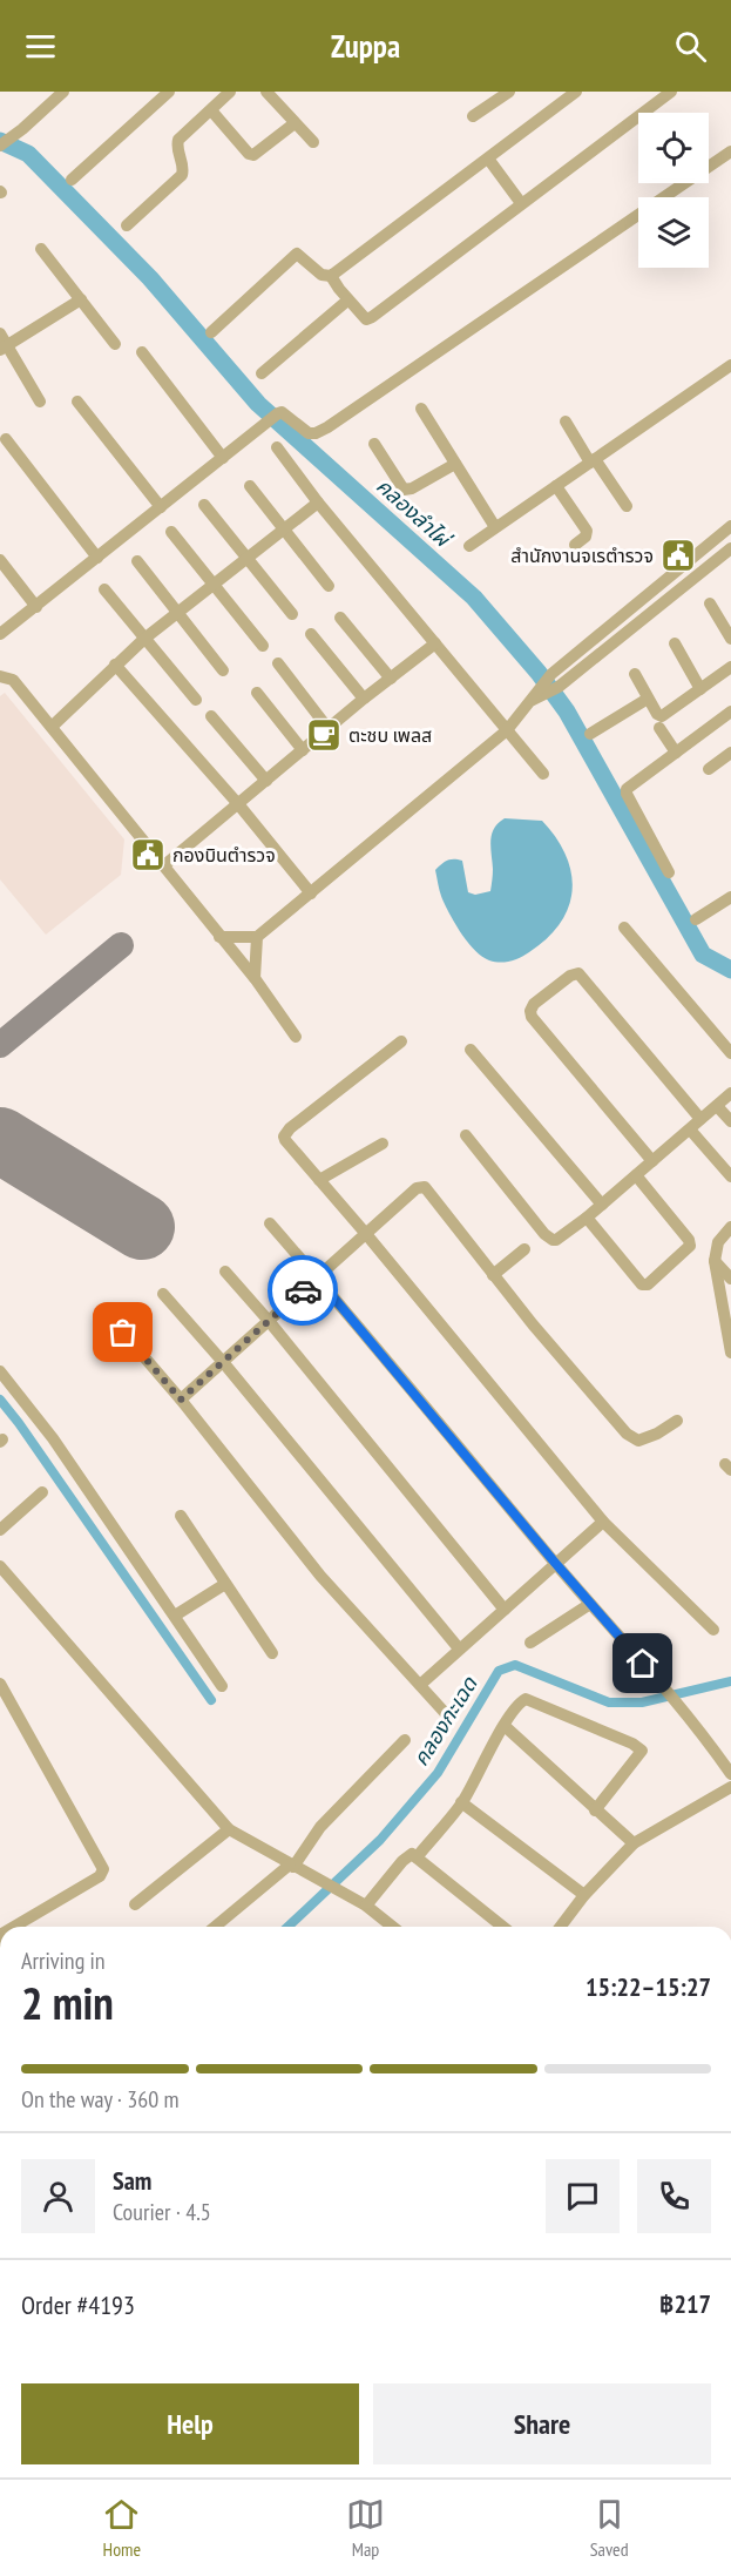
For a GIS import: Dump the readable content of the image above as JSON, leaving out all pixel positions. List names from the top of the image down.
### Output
{
  "water": ["คลองลำไผ่", "คลองกะเฉด"],
  "places": {
    "public building": ["สำนักงานจเรตำรวจ", "กองบินตำรวจ"],
    "cafe": ["ตะชบ เพลส"]
  },
  "page": {
    "header": "Zuppa",
    "heading": ["2 min", "Arriving in", "15:22–15:27"],
    "panel": [
      "Sam",
      "Courier · 4.5",
      "Order #4193",
      "฿217"
    ],
    "bar": "On the way · 360 m",
    "buttons": ["Help", "Share"],
    "tabs": ["Home", "Map", "Saved"]
  }
}
